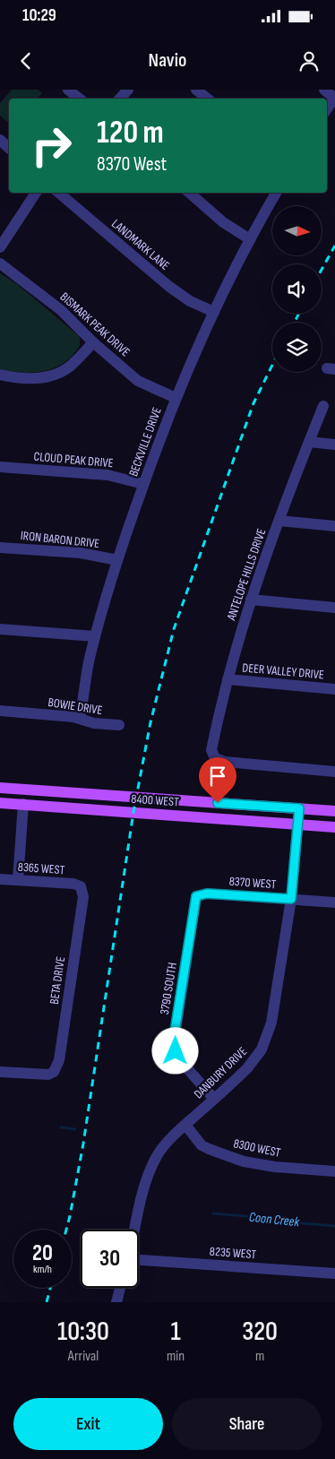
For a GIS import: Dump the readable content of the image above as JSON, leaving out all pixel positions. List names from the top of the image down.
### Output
{
  "streets": {
    "main road": ["8400 WEST"],
    "street": [
      "LANDMARK LANE",
      "BISMARK PEAK DRIVE",
      "BECKVILLE DRIVE",
      "CLOUD PEAK DRIVE",
      "IRON BARON DRIVE",
      "ANTELOPE HILLS DRIVE",
      "DEER VALLEY DRIVE",
      "BOWIE DRIVE",
      "8365 WEST",
      "8370 WEST",
      "BETA DRIVE",
      "3790 SOUTH",
      "DANBURY DRIVE",
      "8300 WEST",
      "8235 WEST"
    ]
  },
  "crossings": [
    ["LANDMARK LANE", "BECKVILLE DRIVE"],
    ["BISMARK PEAK DRIVE", "BECKVILLE DRIVE"],
    ["BECKVILLE DRIVE", "CLOUD PEAK DRIVE"],
    ["BECKVILLE DRIVE", "IRON BARON DRIVE"],
    ["BECKVILLE DRIVE", "BOWIE DRIVE"],
    ["ANTELOPE HILLS DRIVE", "DEER VALLEY DRIVE"],
    ["8400 WEST", "DANBURY DRIVE"],
    ["8365 WEST", "BETA DRIVE"],
    ["8370 WEST", "3790 SOUTH"],
    ["8370 WEST", "DANBURY DRIVE"],
    ["3790 SOUTH", "DANBURY DRIVE"],
    ["DANBURY DRIVE", "8300 WEST"]
  ],
  "water": ["Coon Creek"],
  "north": "right",
  "page": {
    "status": "10:29",
    "header": "Navio",
    "turn": ["120 m", "8370 West"],
    "speed": "20 km/h",
    "limit": "30",
    "eta": [
      "10:30",
      "Arrival",
      "1",
      "min",
      "320",
      "m"
    ],
    "buttons": ["Exit", "Share"]
  }
}
